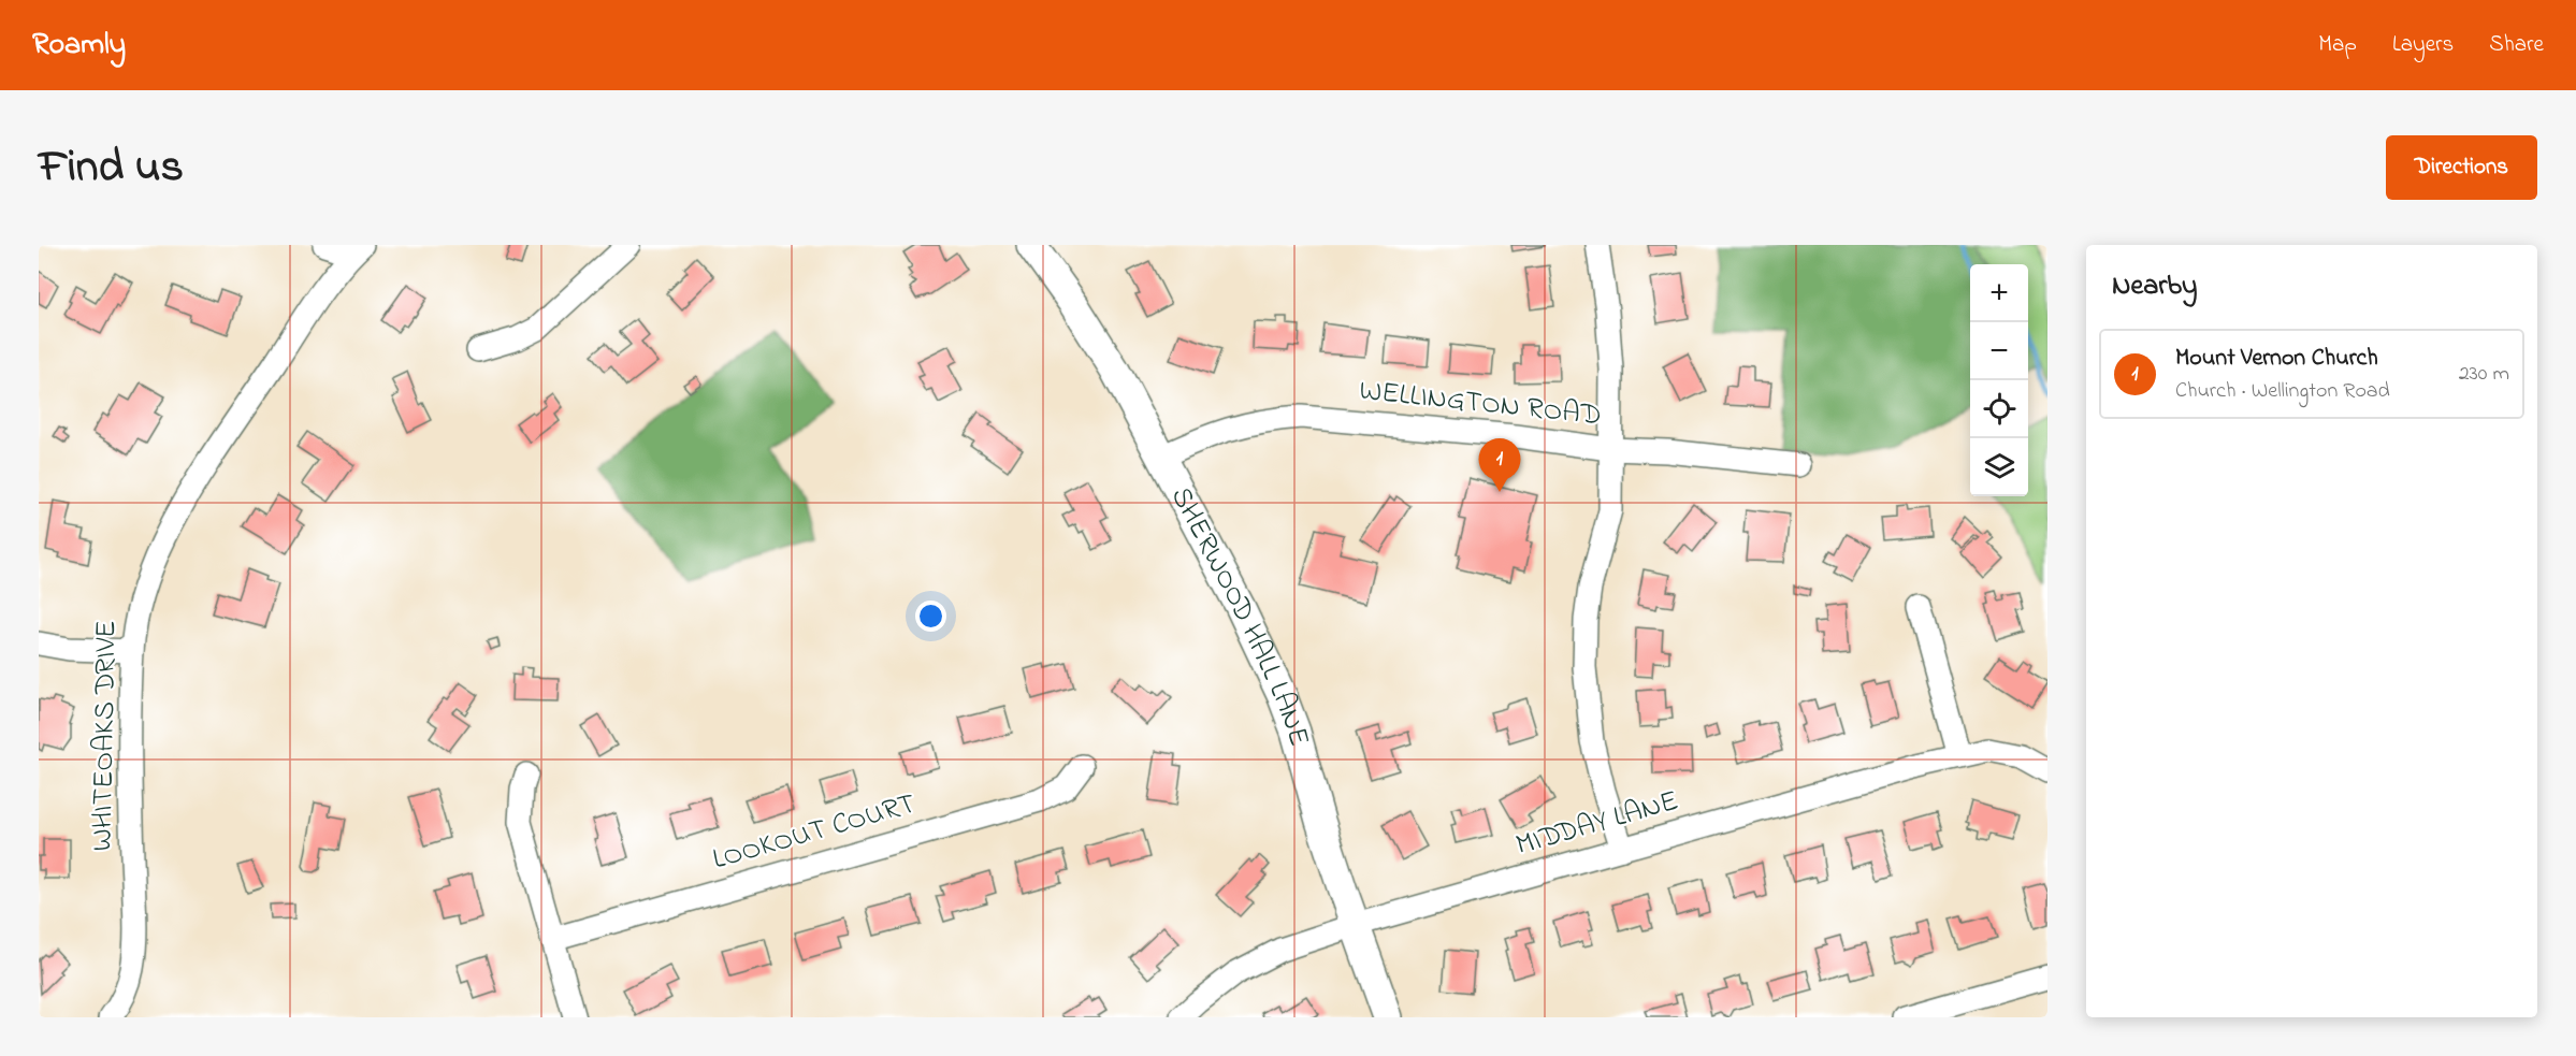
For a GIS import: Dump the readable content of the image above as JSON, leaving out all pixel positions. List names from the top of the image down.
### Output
{
  "streets": {
    "main road": ["SHERWOOD HALL LANE"],
    "street": [
      "WELLINGTON ROAD",
      "WHITEOAKS DRIVE",
      "MIDDAY LANE",
      "LOOKOUT COURT"
    ]
  },
  "crossings": [
    ["WELLINGTON ROAD", "SHERWOOD HALL LANE"],
    ["SHERWOOD HALL LANE", "MIDDAY LANE"]
  ],
  "page": {
    "header": "Roamly",
    "nav": ["Map", "Layers", "Share"],
    "title": "Find us",
    "buttons": "Directions",
    "heading": "Nearby",
    "map_buttons": ["+", "−"],
    "list": [
      {
        "mark": "1",
        "name": "Mount Vernon Church",
        "note": "Church · Wellington Road",
        "value": "230 m"
      }
    ],
    "pins": "1"
  }
}
